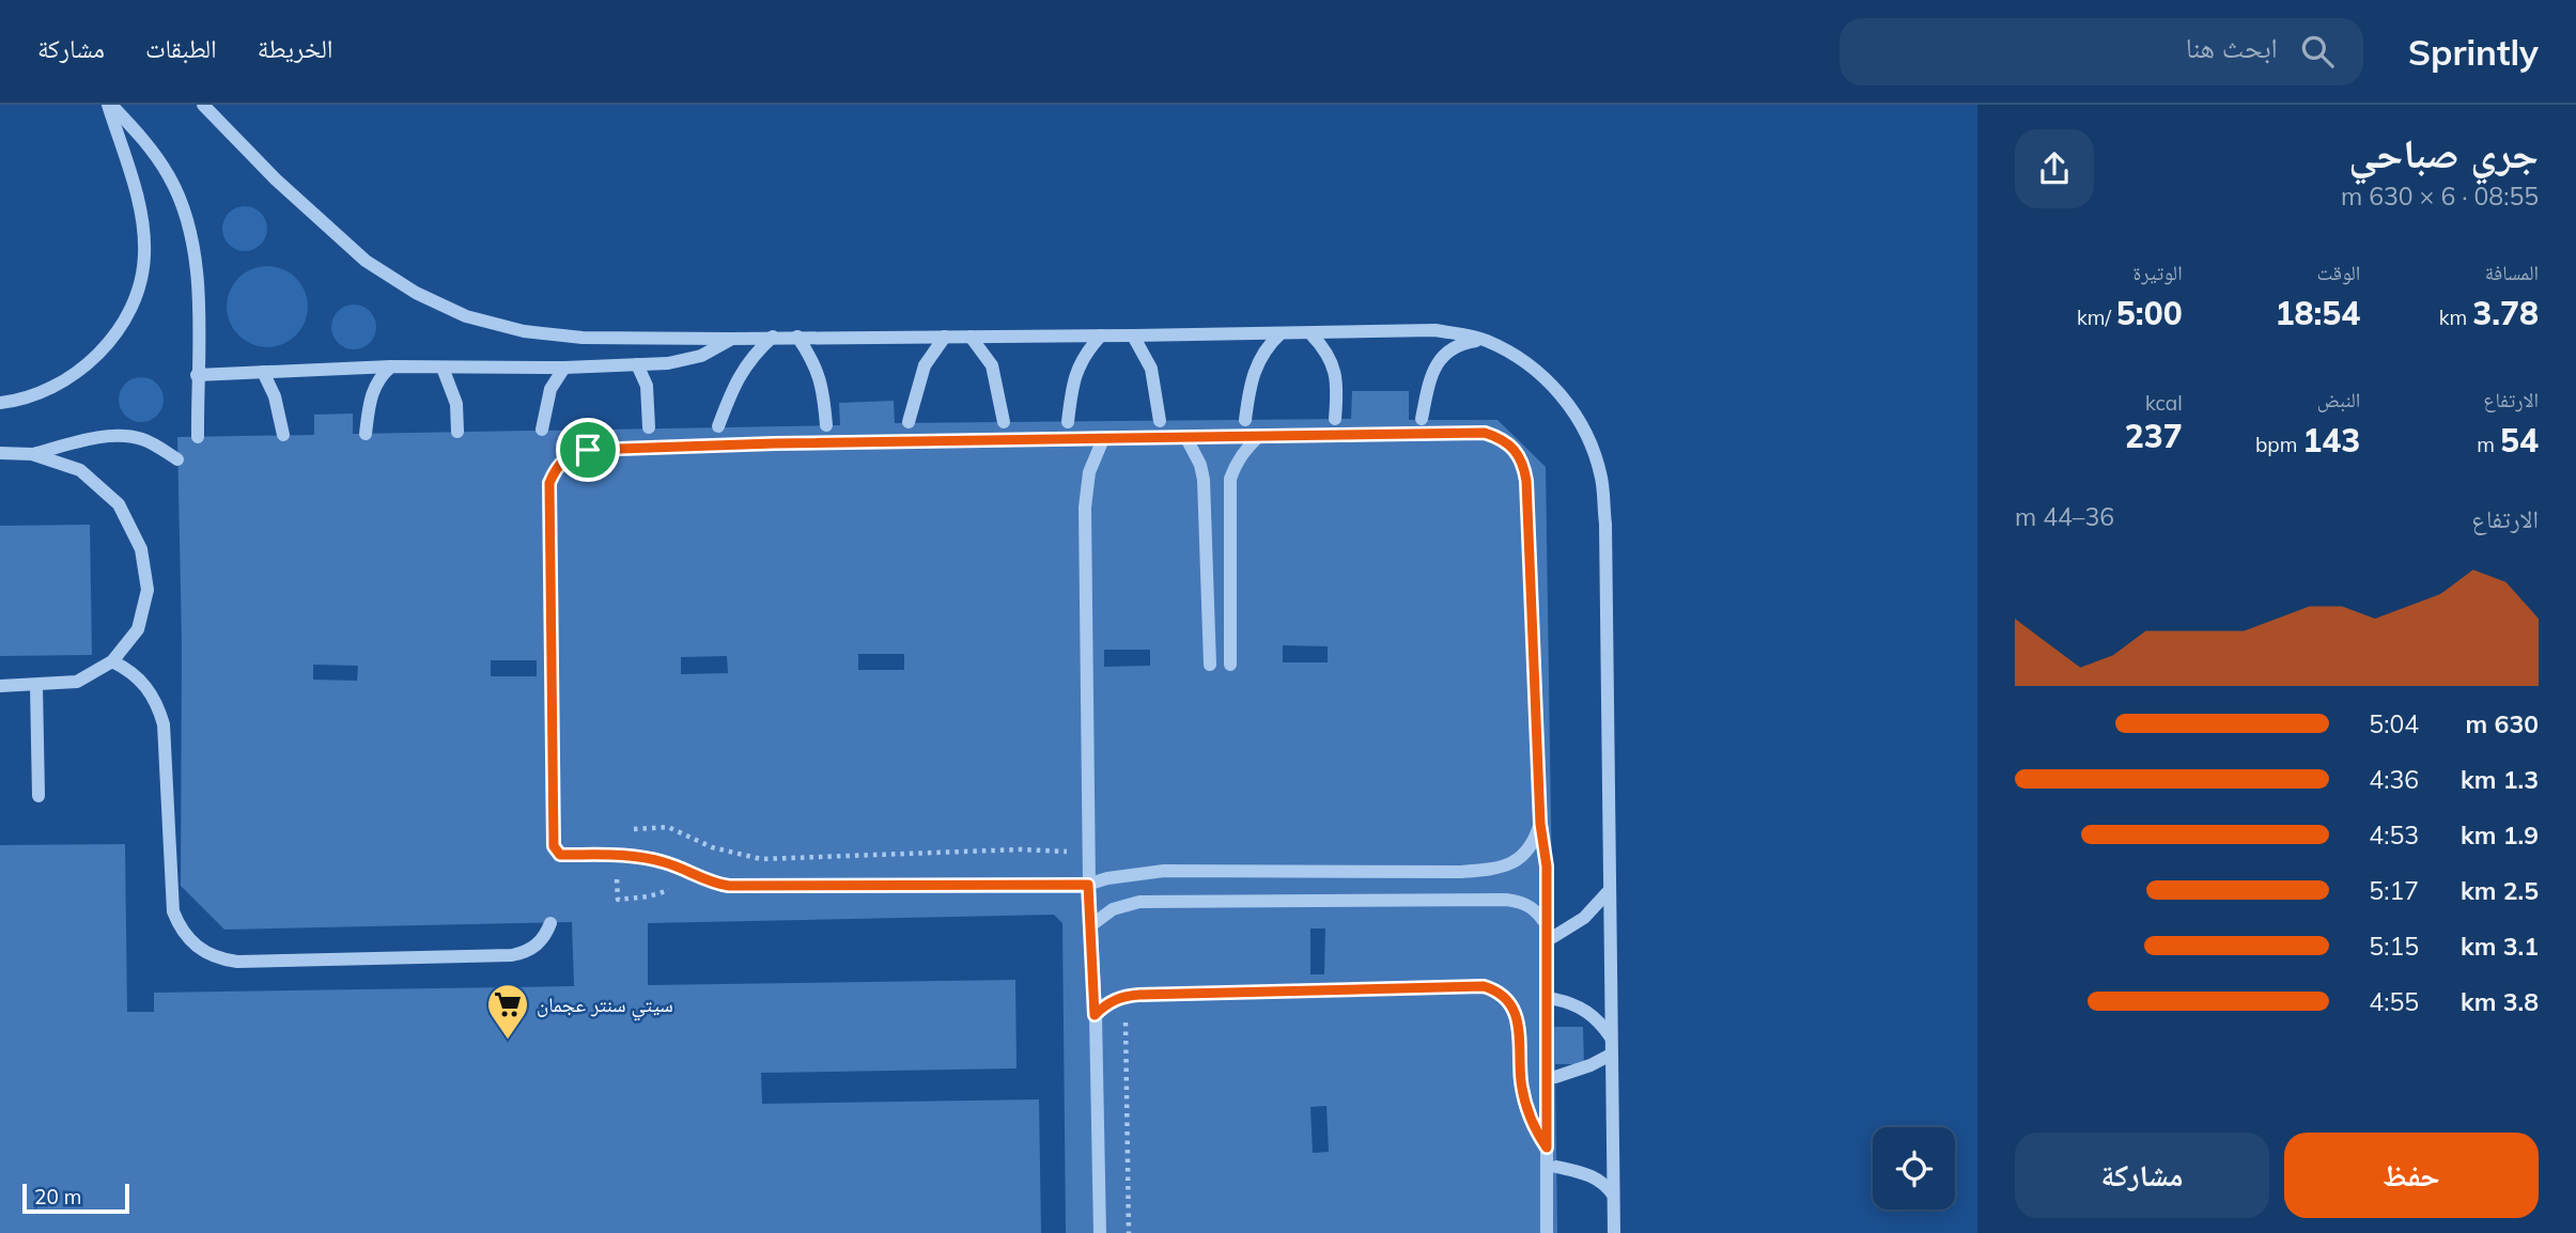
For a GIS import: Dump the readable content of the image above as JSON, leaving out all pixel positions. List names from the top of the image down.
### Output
{
  "places": {
    "supermarket": ["سيتي سنتر عجمان"]
  },
  "scale_bar": "20 m",
  "page": {
    "header": "Sprintly",
    "search": "ابحث هنا",
    "nav": ["الخريطة", "الطبقات", "مشاركة"],
    "heading": ["جري صباحي", "08:55 · 6 × 630 m"],
    "stats": [
      ["المسافة", "3.78 km"],
      ["الوقت", "18:54"],
      ["الوتيرة", "5:00 /km"],
      ["الارتفاع", "54 m"],
      ["النبض", "143 bpm"],
      ["kcal", "237"]
    ],
    "chart": ["الارتفاع", "36–44 m"],
    "list": [
      {
        "name": "630 m",
        "note": "5:04"
      },
      {
        "name": "1.3 km",
        "note": "4:36"
      },
      {
        "name": "1.9 km",
        "note": "4:53"
      },
      {
        "name": "2.5 km",
        "note": "5:17"
      },
      {
        "name": "3.1 km",
        "note": "5:15"
      },
      {
        "name": "3.8 km",
        "note": "4:55"
      }
    ],
    "buttons": ["حفظ", "مشاركة"],
    "scale": "20 m"
  }
}
